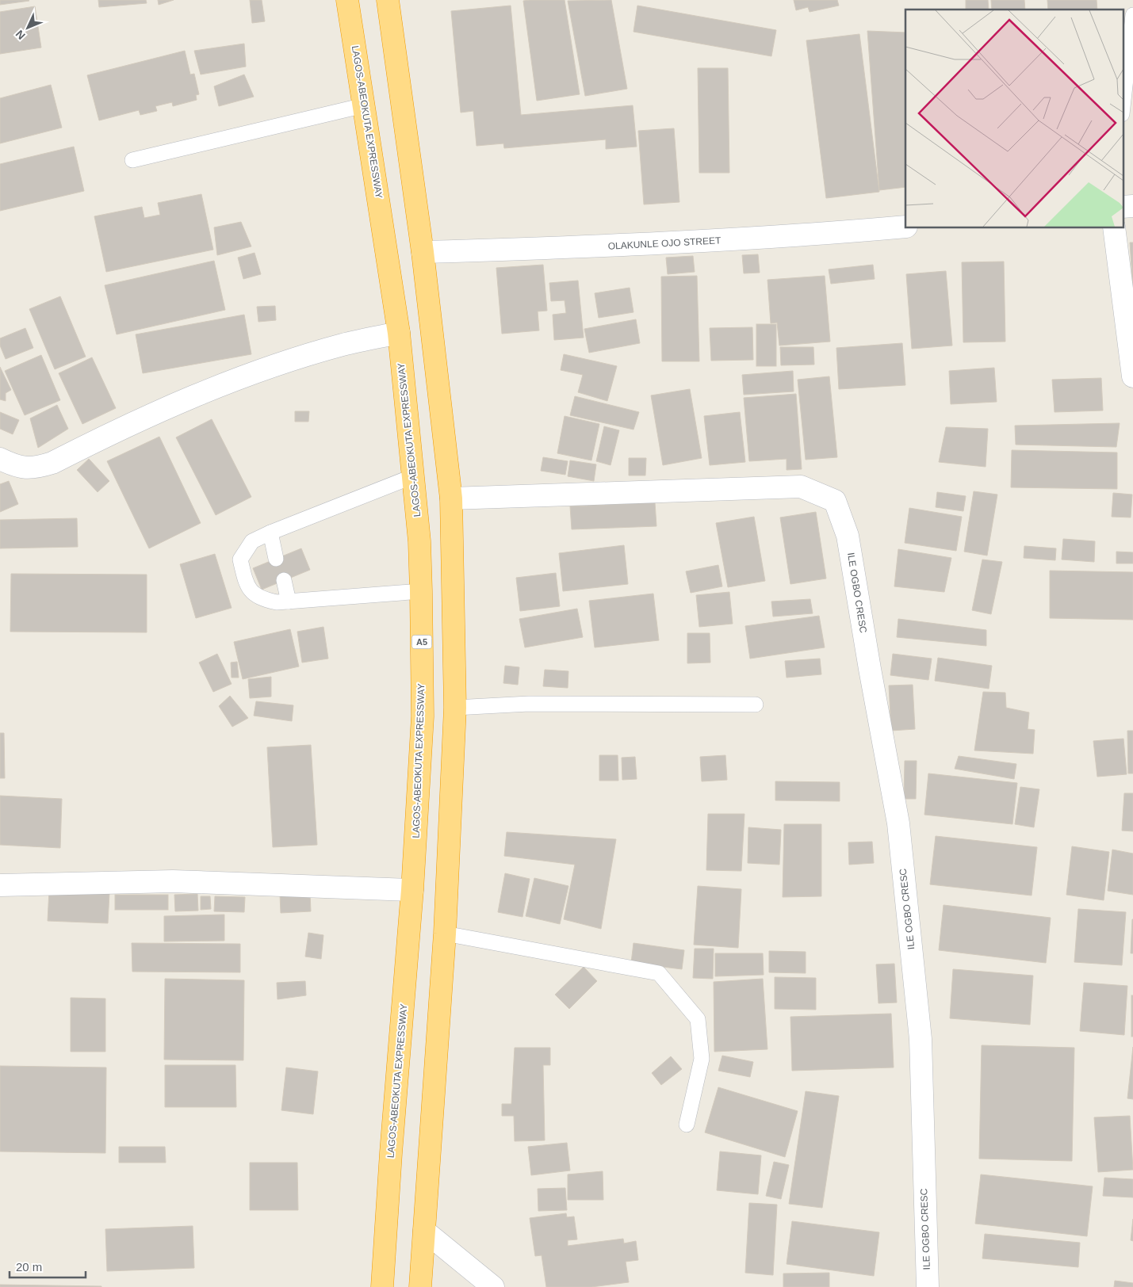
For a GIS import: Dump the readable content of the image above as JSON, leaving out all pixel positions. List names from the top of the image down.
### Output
{
  "streets": {
    "highway": ["LAGOS-ABEOKUTA EXPRESSWAY", "A5"],
    "street": ["OLAKUNLE OJO STREET", "ILE OGBO CRESC"]
  },
  "scale_bar": "20 m",
  "north": "bottom left"
}
